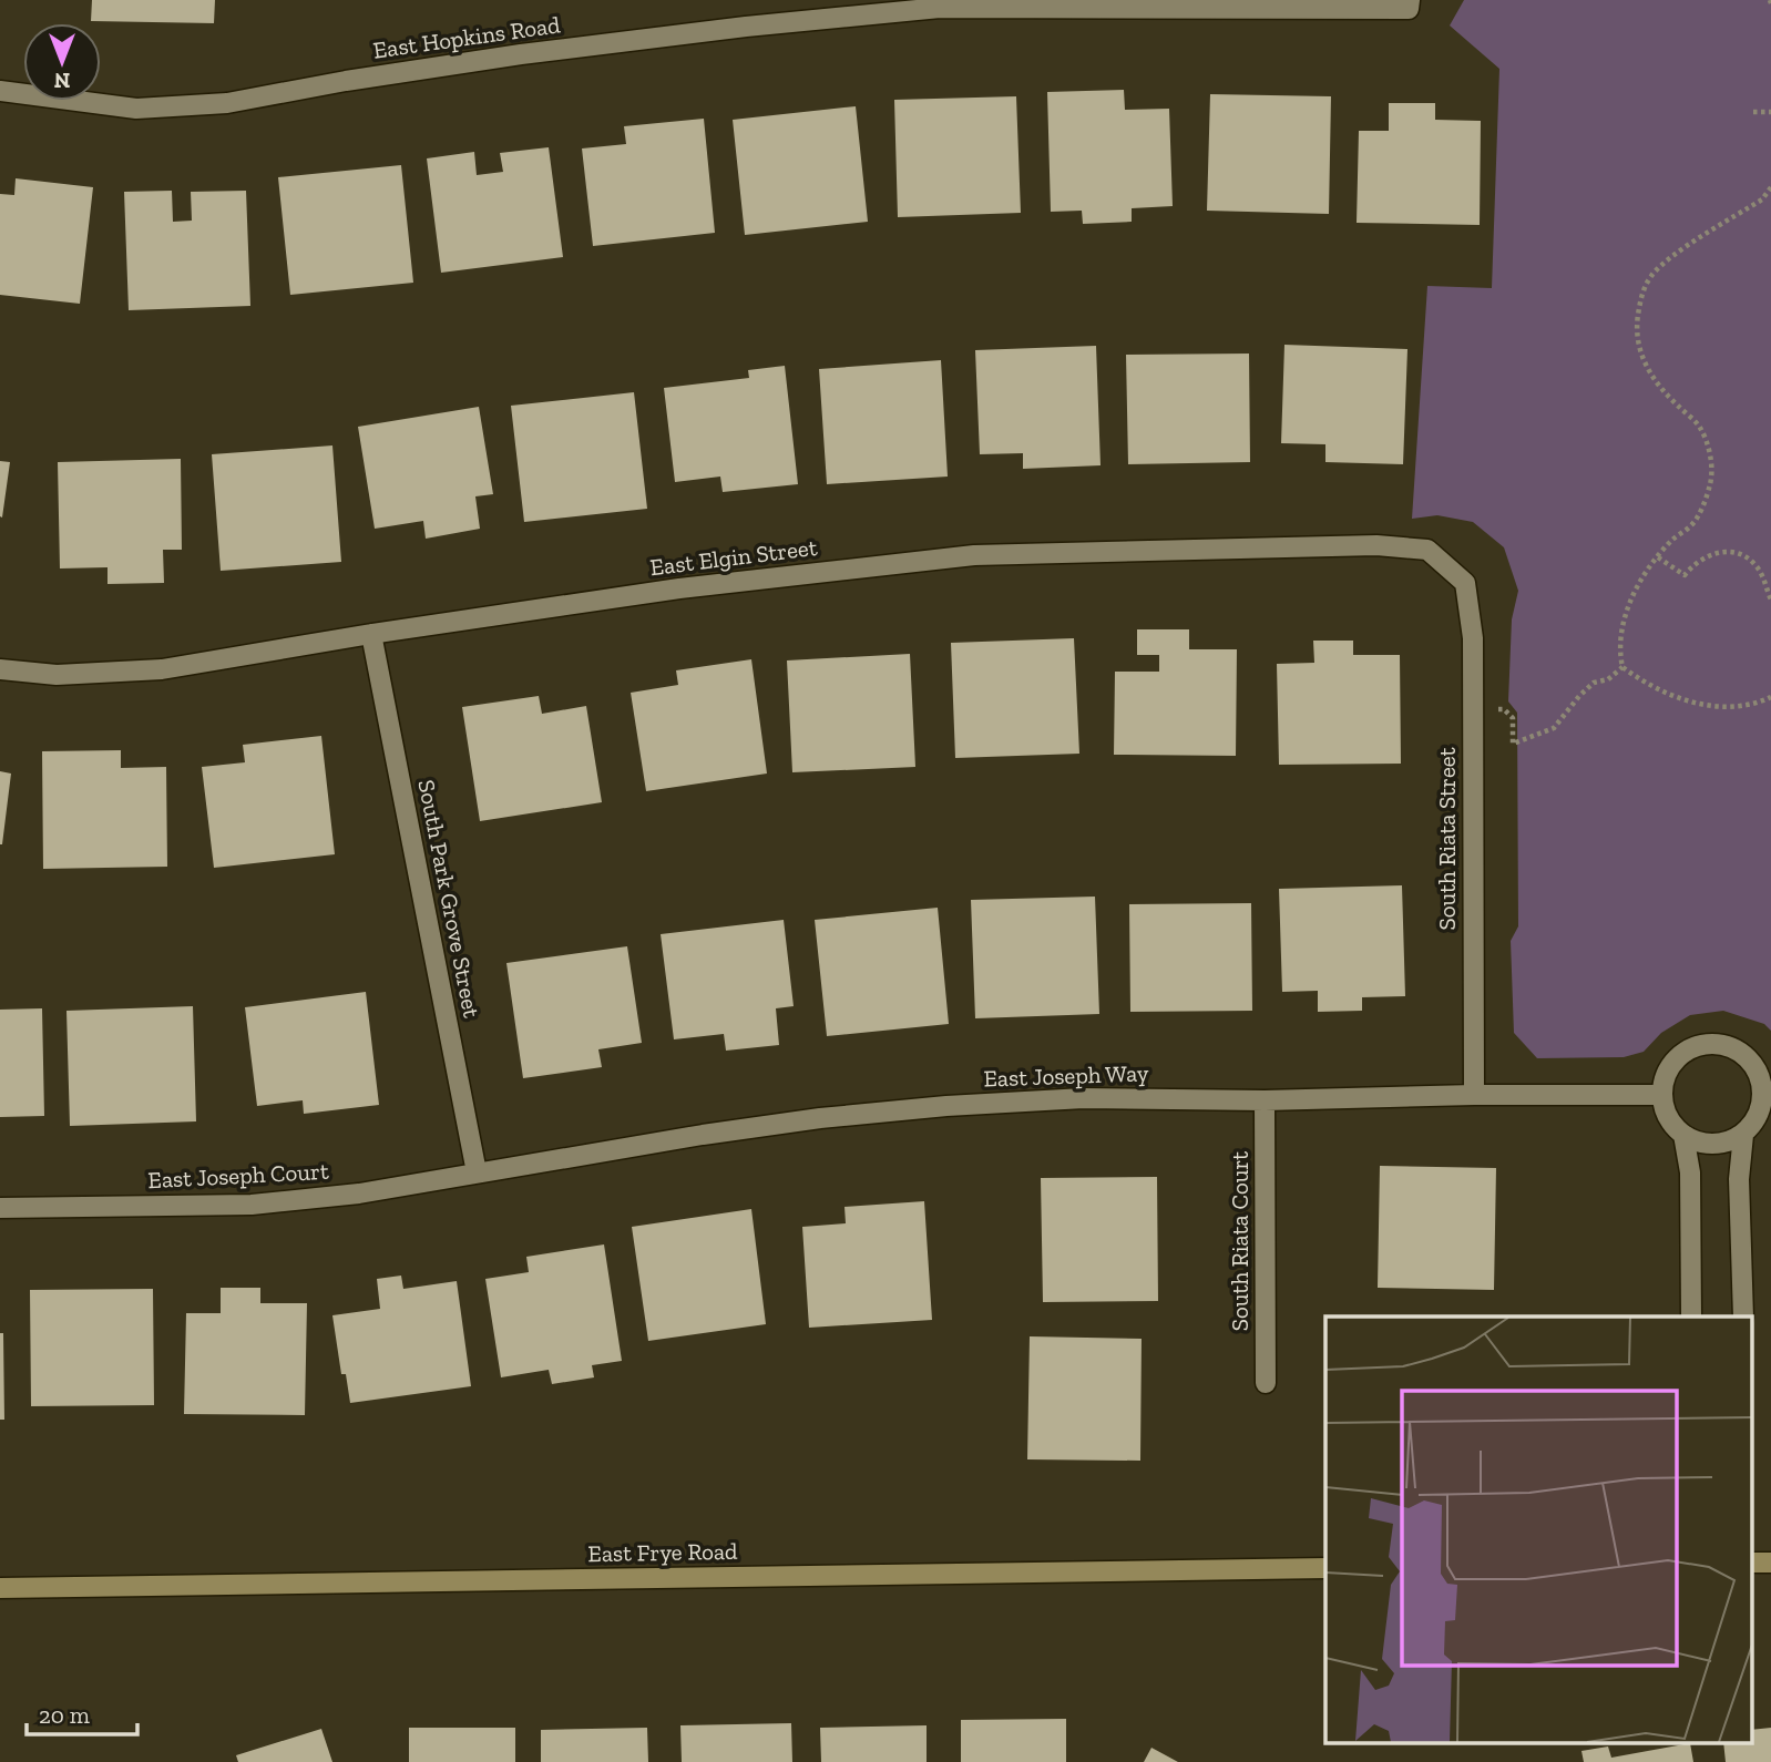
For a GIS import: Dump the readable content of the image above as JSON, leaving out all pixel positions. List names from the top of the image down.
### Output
{
  "streets": {
    "street": [
      "East Hopkins Road",
      "East Elgin Street",
      "South Riata Street",
      "South Park Grove Street",
      "East Joseph Way",
      "East Joseph Court",
      "South Riata Court",
      "East Frye Road"
    ]
  },
  "crossings": [
    ["East Elgin Street", "South Riata Street"],
    ["East Elgin Street", "South Park Grove Street"],
    ["South Riata Street", "East Joseph Way"],
    ["South Park Grove Street", "East Joseph Way"],
    ["South Park Grove Street", "East Joseph Court"],
    ["East Joseph Way", "East Joseph Court"],
    ["East Joseph Way", "South Riata Court"]
  ],
  "scale_bar": "20 m",
  "north": "bottom"
}
